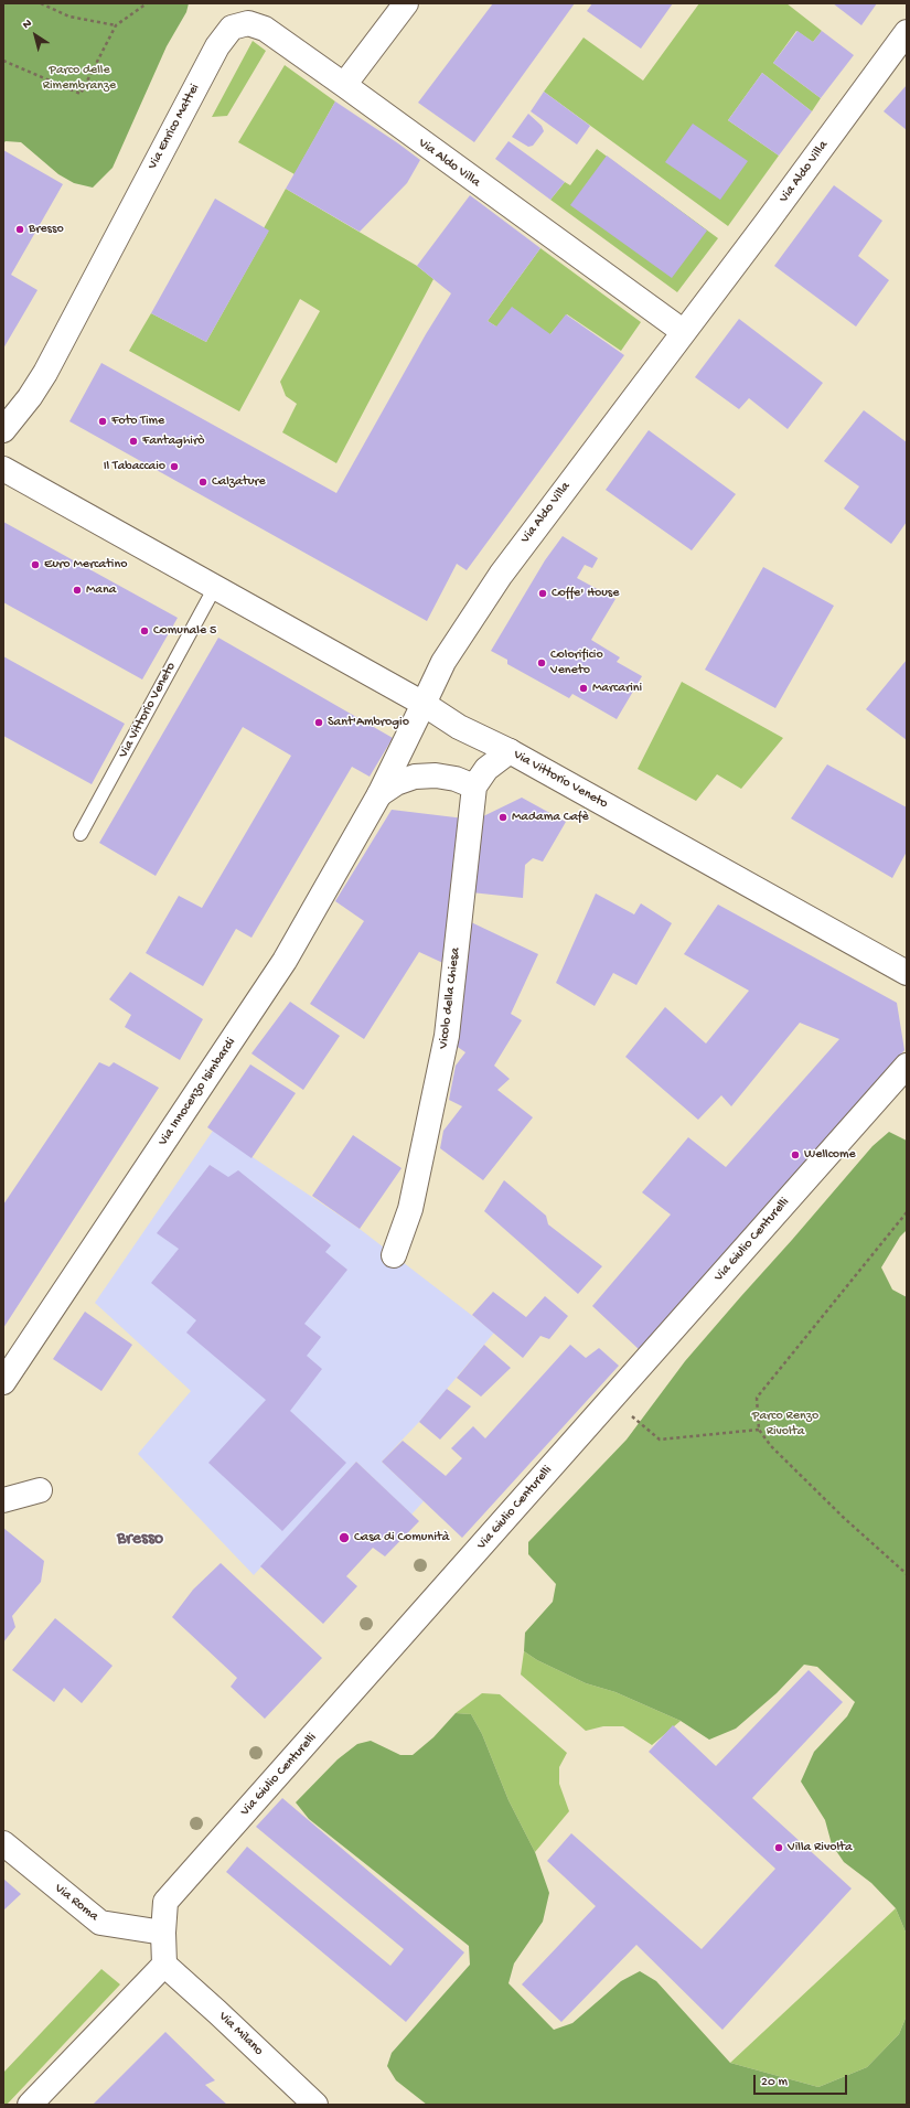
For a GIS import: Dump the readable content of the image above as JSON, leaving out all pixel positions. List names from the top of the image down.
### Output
{
  "streets": {
    "street": [
      "Via Enrico Mattei",
      "Via Aldo Villa",
      "Via Vittorio Veneto",
      "Vicolo della Chiesa",
      "Via Innocenzo Isimbardi",
      "Via Giulio Centurelli",
      "Via Roma",
      "Via Milano"
    ]
  },
  "crossings": [
    ["Via Enrico Mattei", "Via Aldo Villa"],
    ["Via Aldo Villa", "Via Vittorio Veneto"],
    ["Via Aldo Villa", "Via Innocenzo Isimbardi"],
    ["Via Vittorio Veneto", "Vicolo della Chiesa"],
    ["Via Vittorio Veneto", "Via Innocenzo Isimbardi"],
    ["Vicolo della Chiesa", "Via Innocenzo Isimbardi"],
    ["Via Giulio Centurelli", "Via Roma"],
    ["Via Giulio Centurelli", "Via Milano"]
  ],
  "districts": ["Bresso"],
  "parks": ["Parco delle Rimembranze", "Parco Renzo Rivolta"],
  "places": [
    "Bresso",
    "Foto Time",
    "Fantaghirò",
    "Il Tabaccaio",
    "Calzature",
    "Euro Mercatino",
    "Mana",
    "Coffe' House",
    "Comunale 5",
    "Colorificio Veneto",
    "Marcarini",
    "Sant'Ambrogio",
    "Madama Cafè",
    "Wellcome",
    "Casa di Comunità",
    "Villa Rivolta"
  ],
  "scale_bar": "20 m",
  "north": "top left"
}
